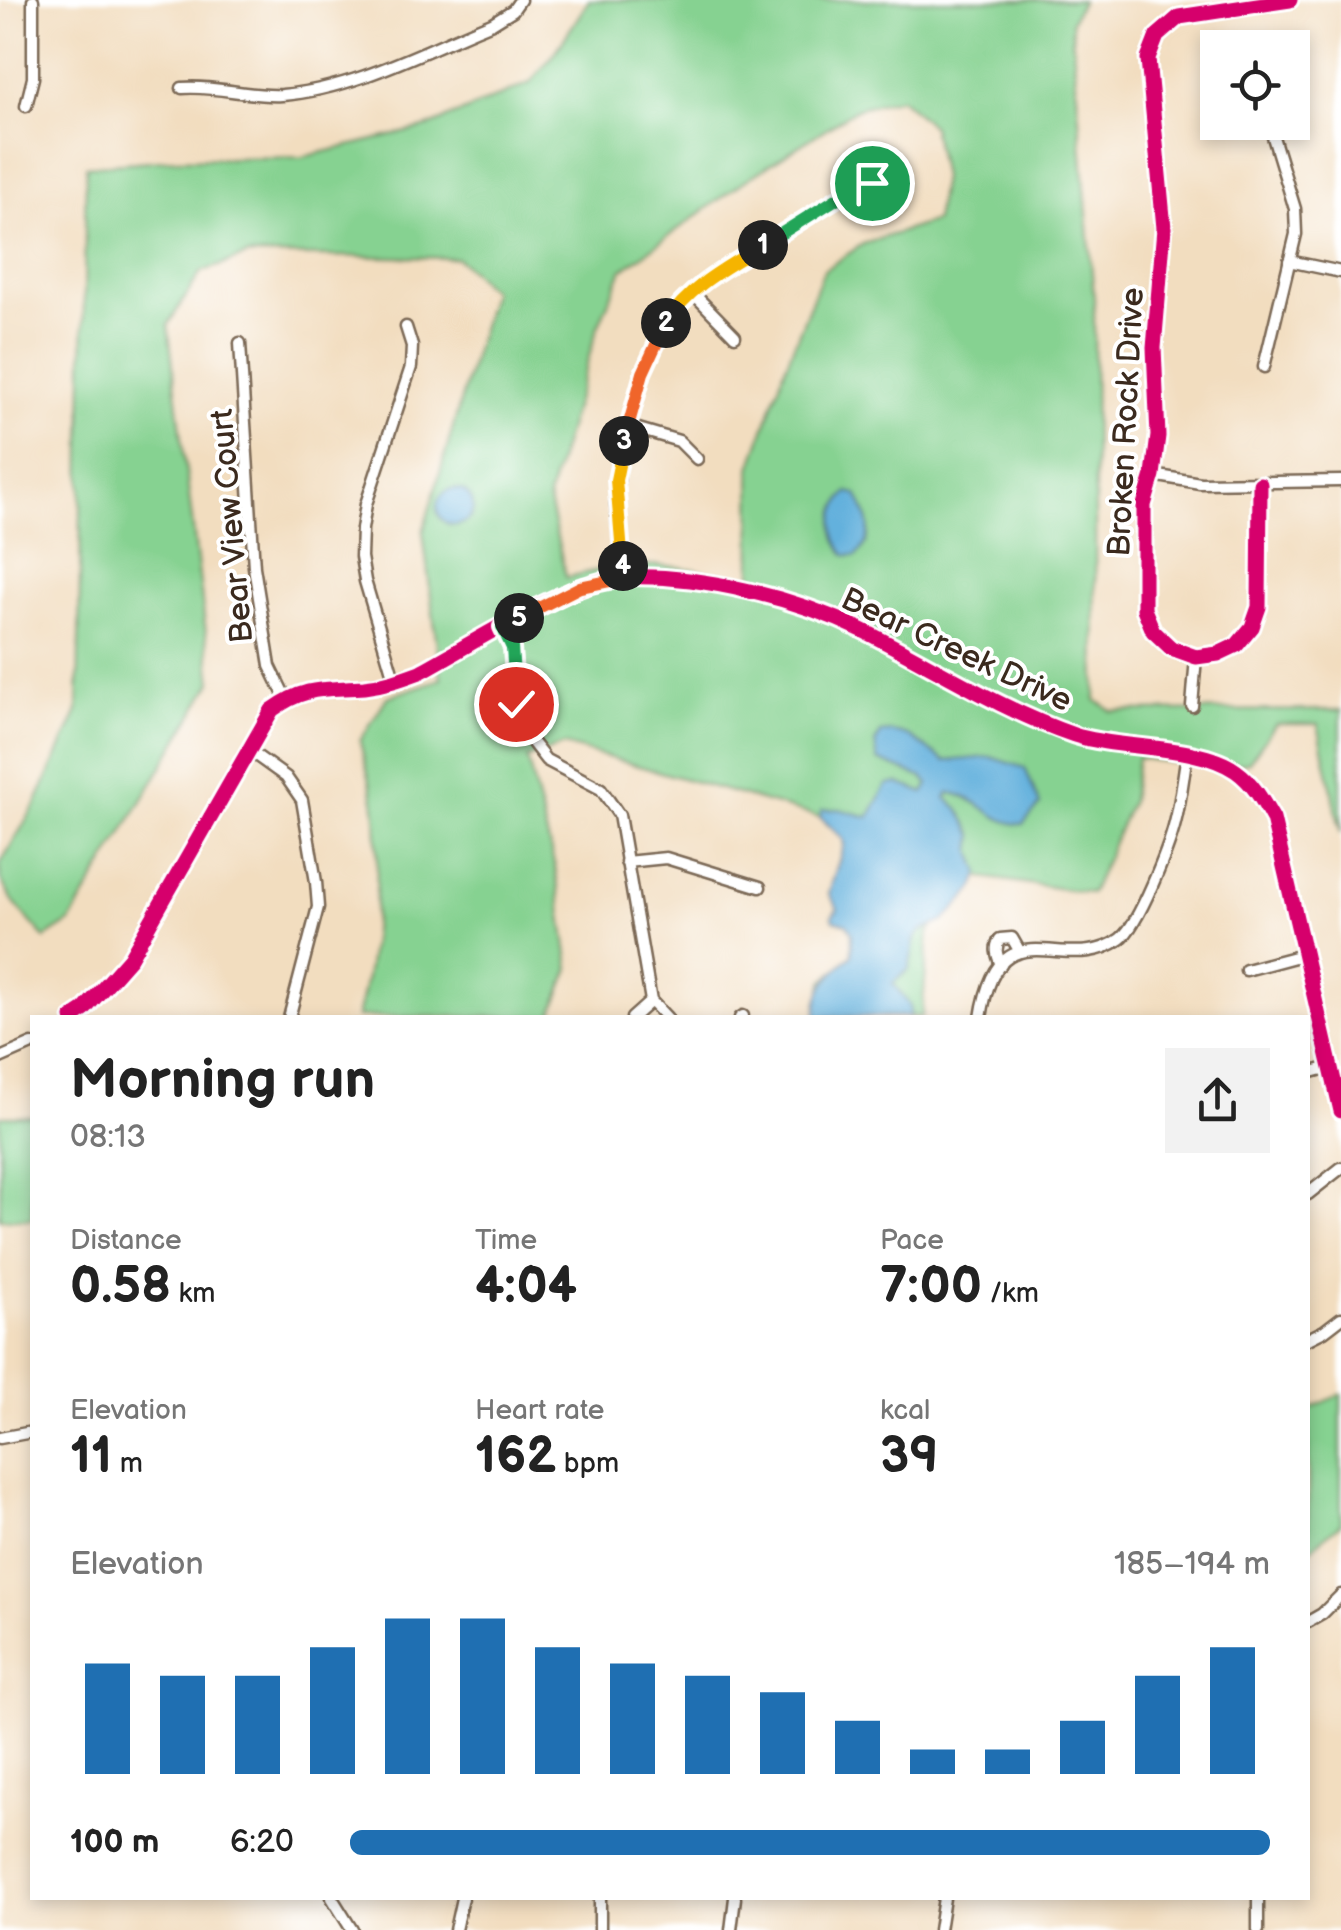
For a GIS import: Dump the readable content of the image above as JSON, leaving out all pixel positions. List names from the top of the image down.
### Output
{
  "streets": {
    "street": ["Broken Rock Drive", "Bear View Court", "Bear Creek Drive"]
  },
  "crossings": [
    ["Bear View Court", "Bear Creek Drive"]
  ],
  "page": {
    "pins": [
      "1",
      "2",
      "3",
      "4",
      "5"
    ],
    "heading": ["Morning run", "08:13"],
    "stats": [
      ["Distance", "0.58 km"],
      ["Time", "4:04"],
      ["Pace", "7:00 /km"],
      ["Elevation", "11 m"],
      ["Heart rate", "162 bpm"],
      ["kcal", "39"]
    ],
    "chart": ["Elevation", "185–194 m"],
    "list": [
      {
        "name": "100 m",
        "note": "6:20"
      }
    ]
  }
}
